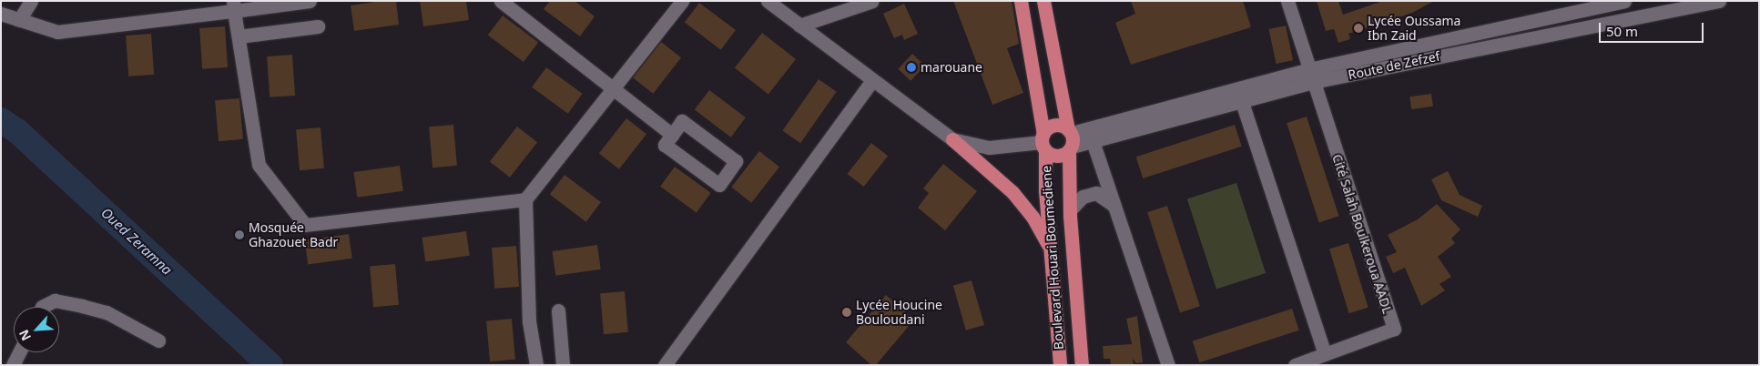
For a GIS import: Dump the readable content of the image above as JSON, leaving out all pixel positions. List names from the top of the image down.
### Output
{
  "streets": {
    "highway": ["Boulevard Houari Boumediene"],
    "street": ["Route de Zefzef", "Cité Salah Boulkeroua AADL"]
  },
  "crossings": [
    ["Route de Zefzef", "Cité Salah Boulkeroua AADL"],
    ["Route de Zefzef", "Boulevard Houari Boumediene"]
  ],
  "water": ["Oued Zeramna"],
  "places": [
    "Lycée Oussama Ibn Zaid",
    "marouane",
    "Mosquée Ghazouet Badr",
    "Lycée Houcine Bouloudani"
  ],
  "scale_bar": "50 m",
  "north": "bottom left"
}
